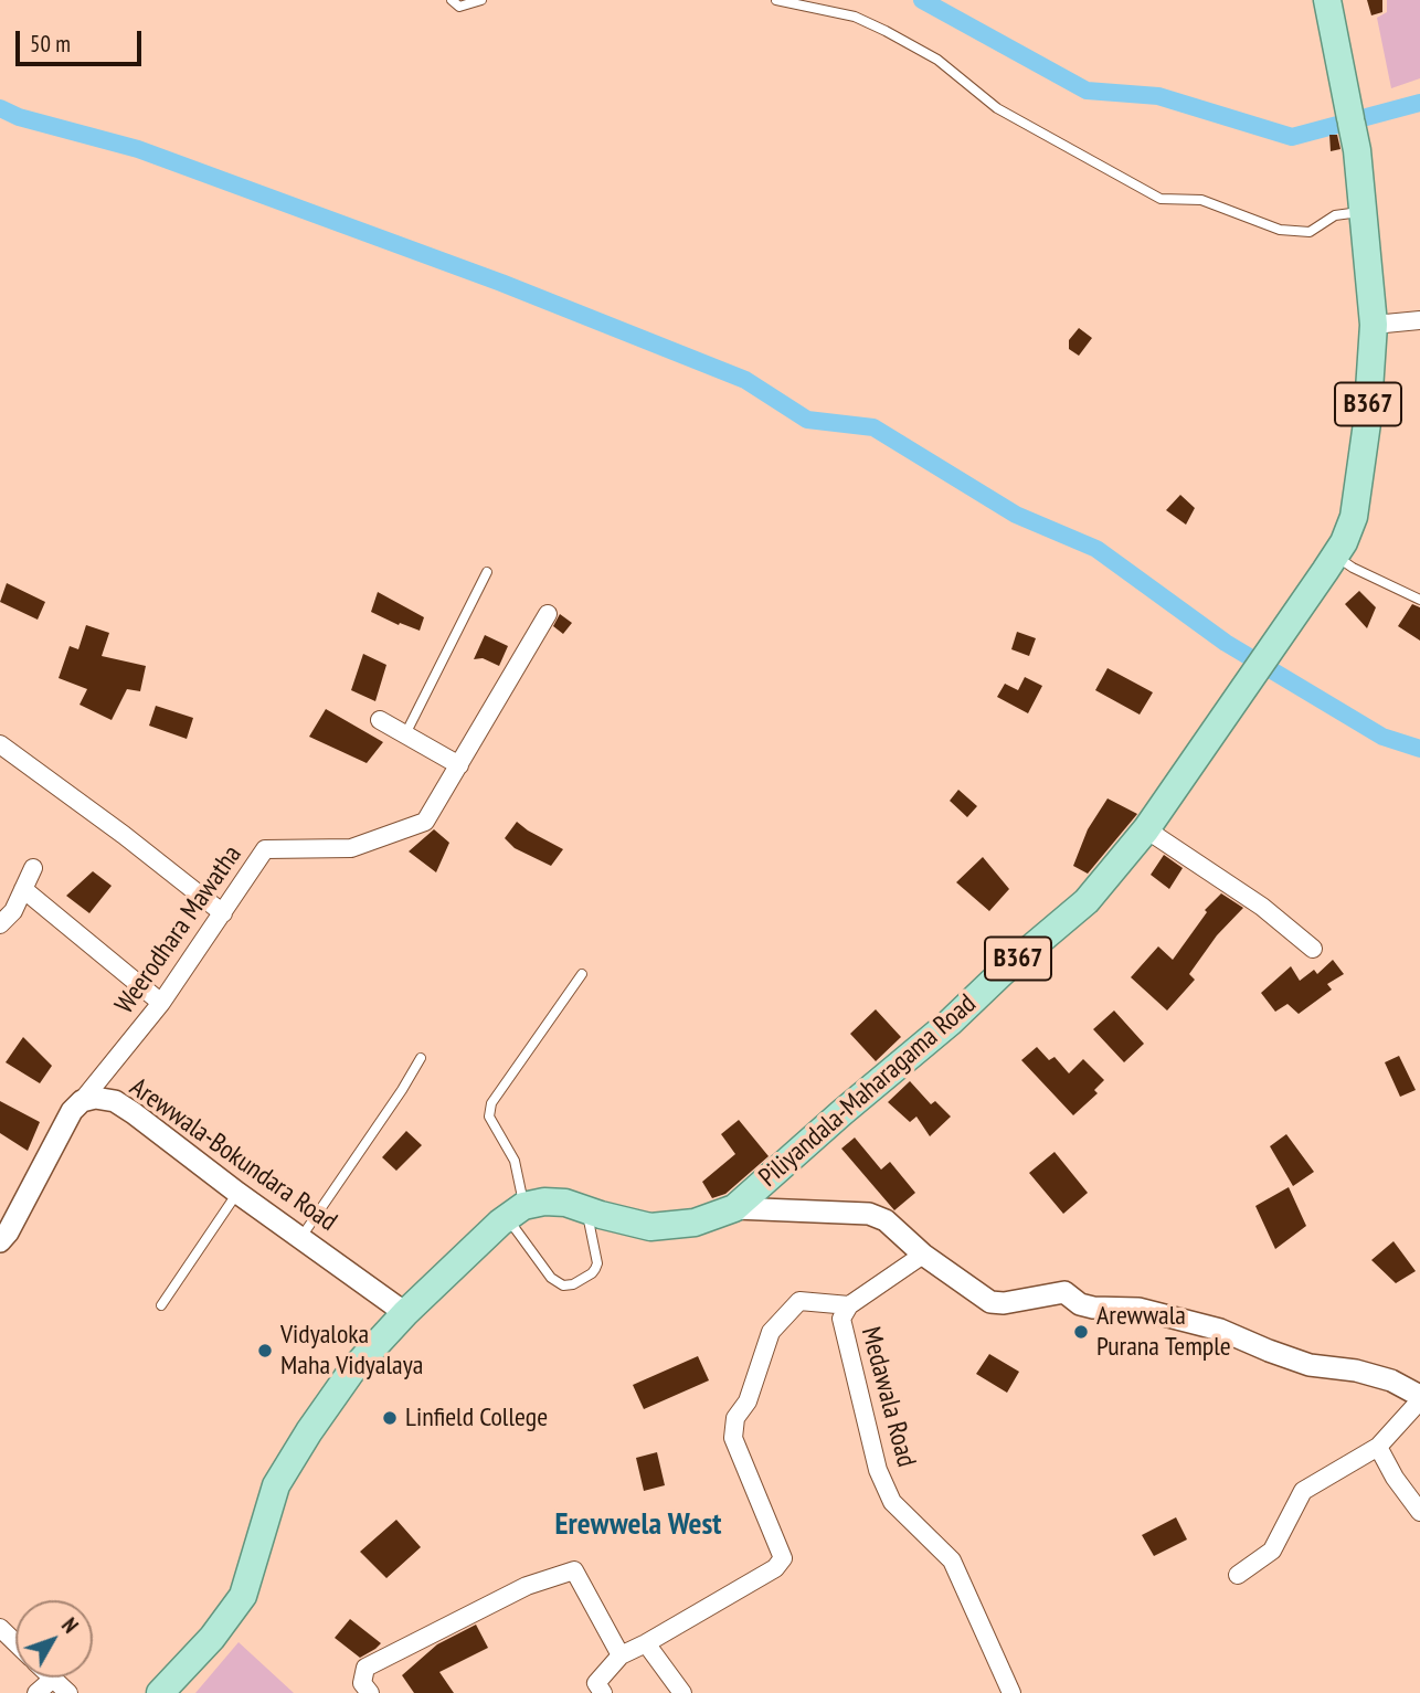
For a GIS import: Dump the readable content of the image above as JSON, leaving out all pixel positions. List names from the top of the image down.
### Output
{
  "streets": {
    "main road": ["B367", "Piliyandala-Maharagama Road"],
    "street": ["Weerodhara Mawatha", "Arewwala-Bokundara Road", "Medawala Road"]
  },
  "crossings": [
    ["Weerodhara Mawatha", "Arewwala-Bokundara Road"]
  ],
  "districts": ["Erewwela West"],
  "places": ["Arewwala Purana Temple", "Vidyaloka Maha Vidyalaya", "Linfield College"],
  "scale_bar": "50 m",
  "north": "top right"
}
